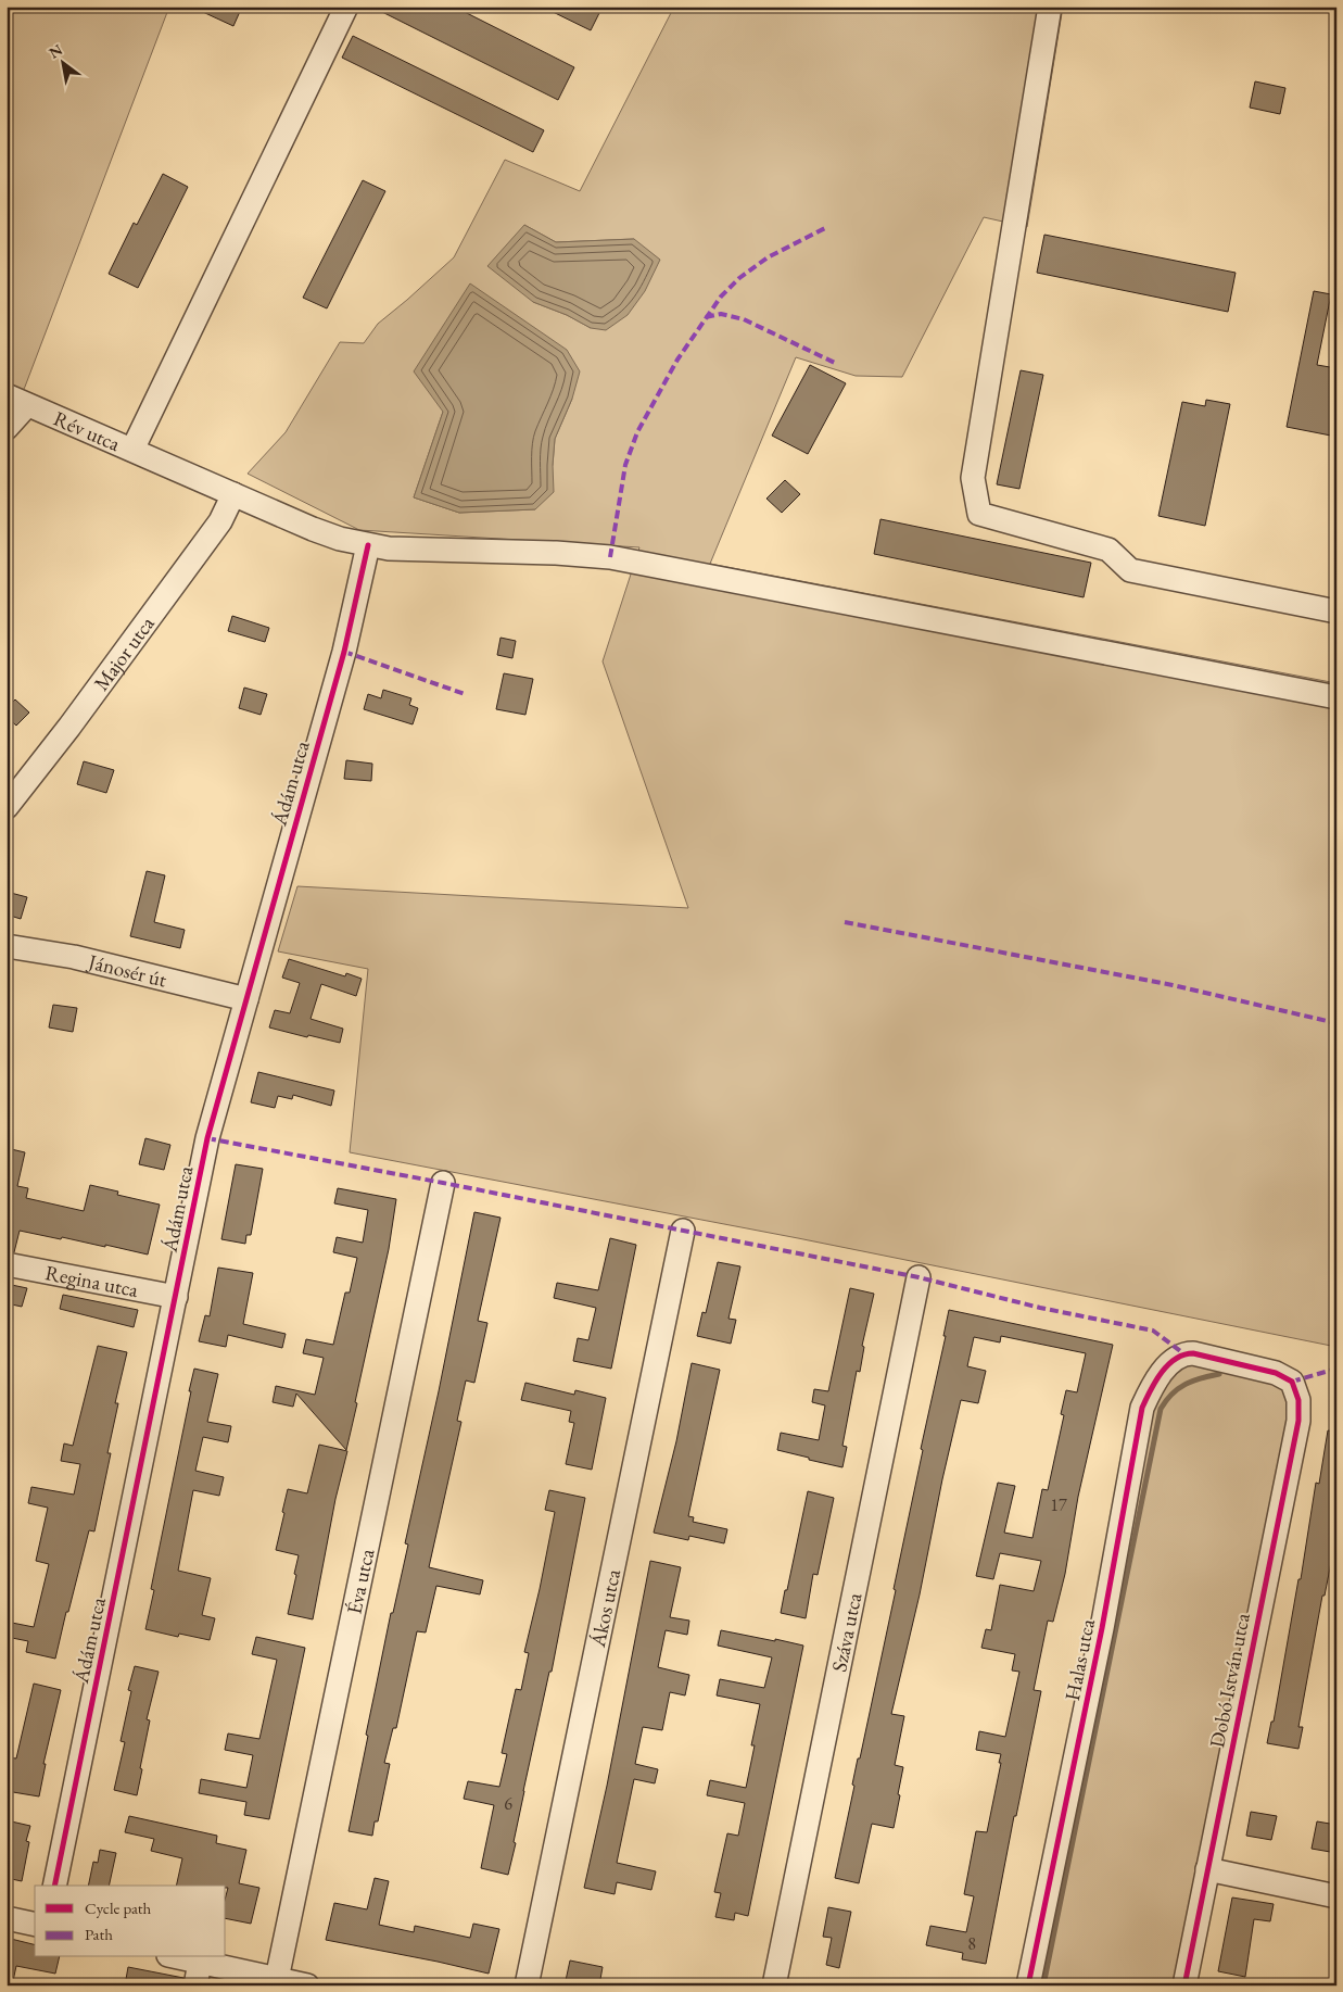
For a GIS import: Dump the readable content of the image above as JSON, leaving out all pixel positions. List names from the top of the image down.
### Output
{
  "streets": {
    "street": [
      "Rév utca",
      "Major utca",
      "Ádám utca",
      "Jánosér út",
      "Regina utca",
      "Éva utca",
      "Ákos utca",
      "Száva utca",
      "Halas utca",
      "Dobó István utca"
    ]
  },
  "crossings": [
    ["Rév utca", "Major utca"],
    ["Rév utca", "Ádám utca"],
    ["Ádám utca", "Jánosér út"],
    ["Ádám utca", "Regina utca"],
    ["Halas utca", "Dobó István utca"]
  ],
  "house_numbers": ["17", "6", "8"],
  "legend": ["Cycle path", "Path"],
  "north": "top left"
}
